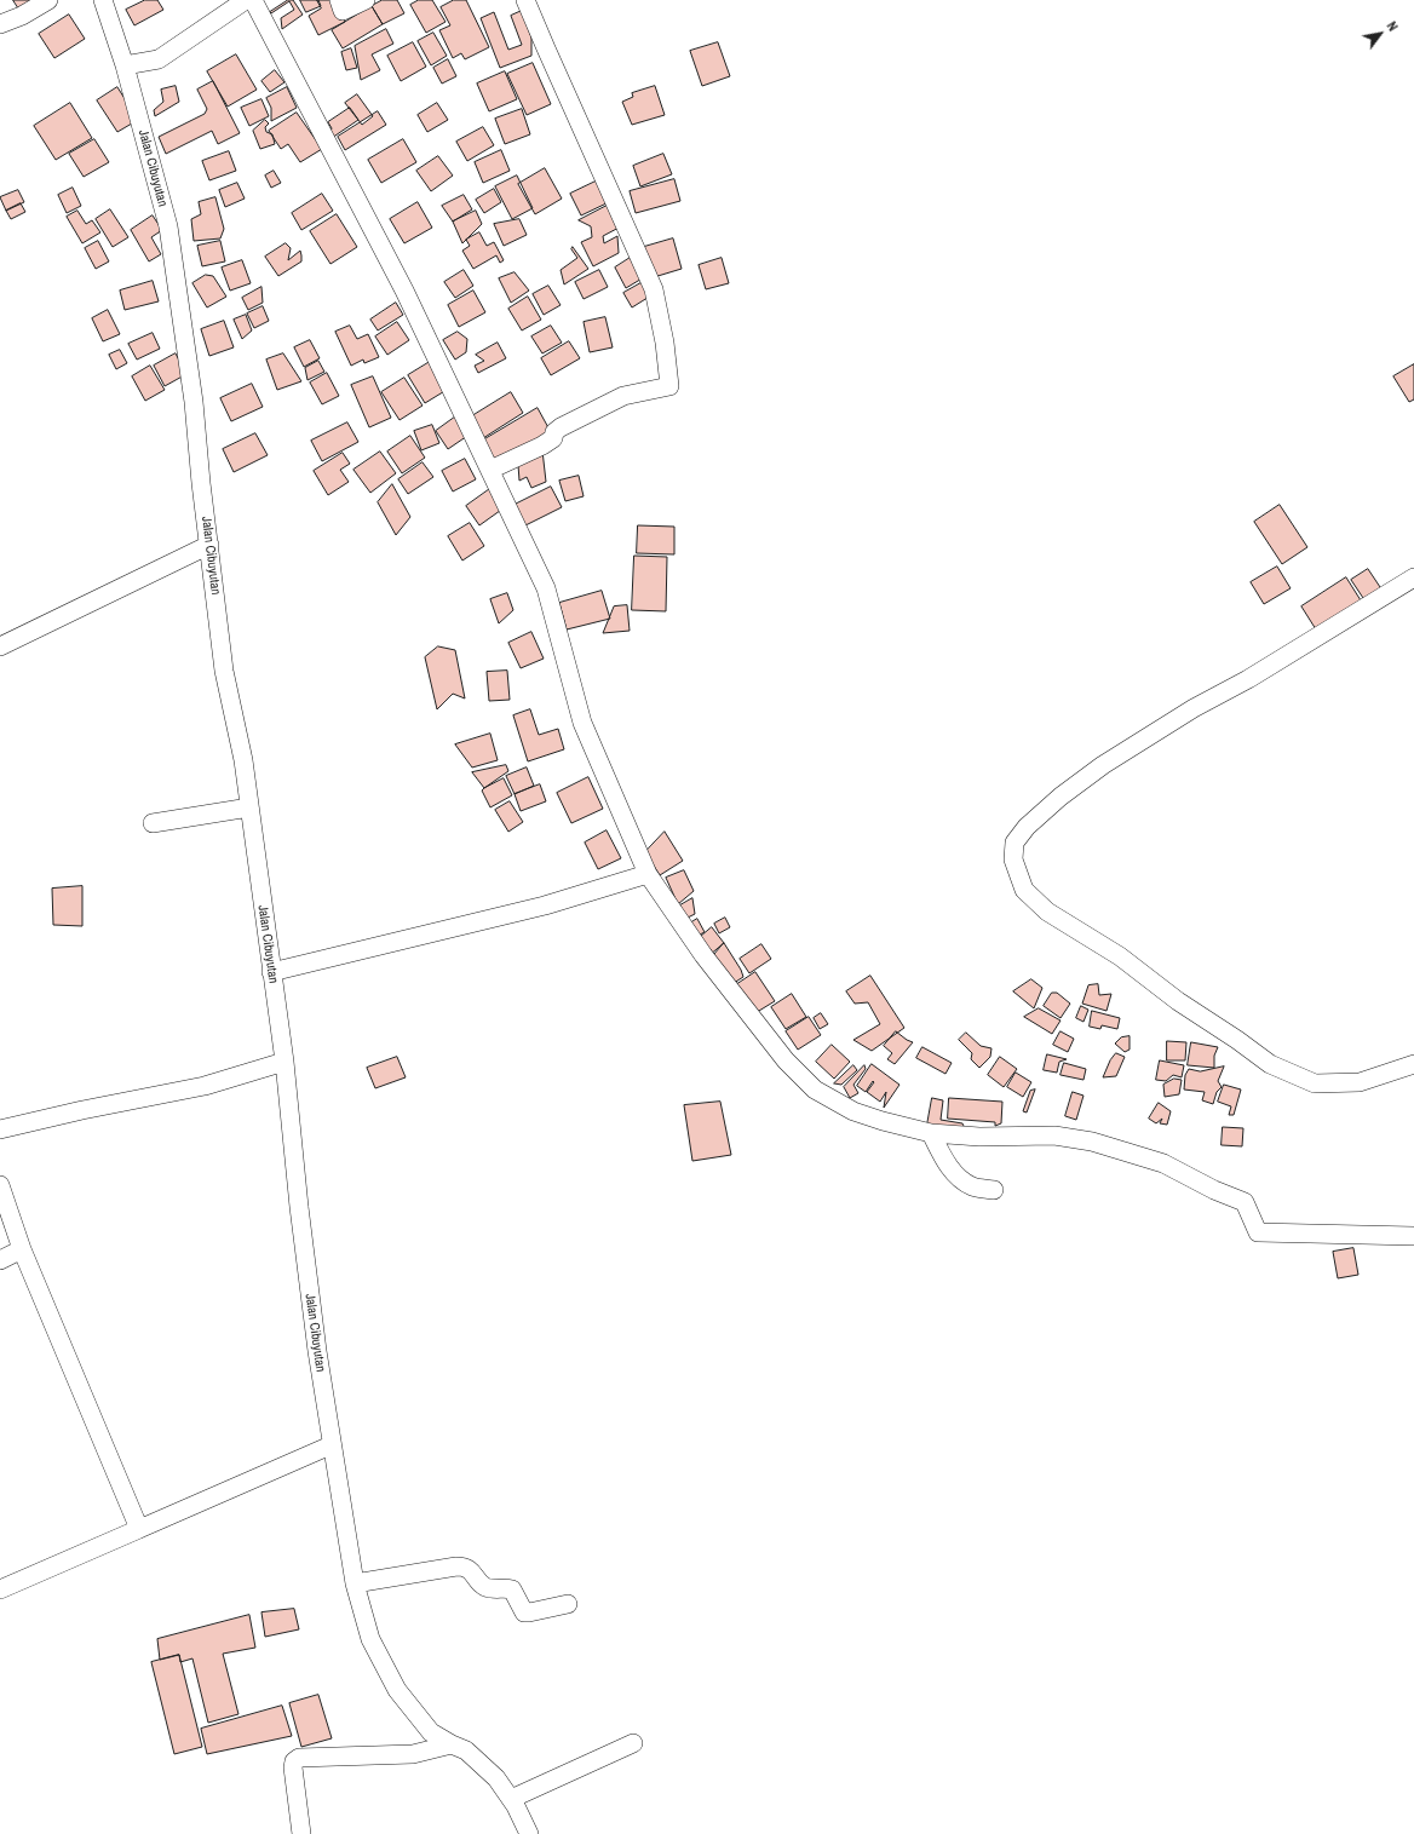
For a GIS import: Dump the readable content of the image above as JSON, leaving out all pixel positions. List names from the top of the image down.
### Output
{
  "streets": {
    "street": ["Jalan Cibuyutan"]
  },
  "north": "top right"
}
